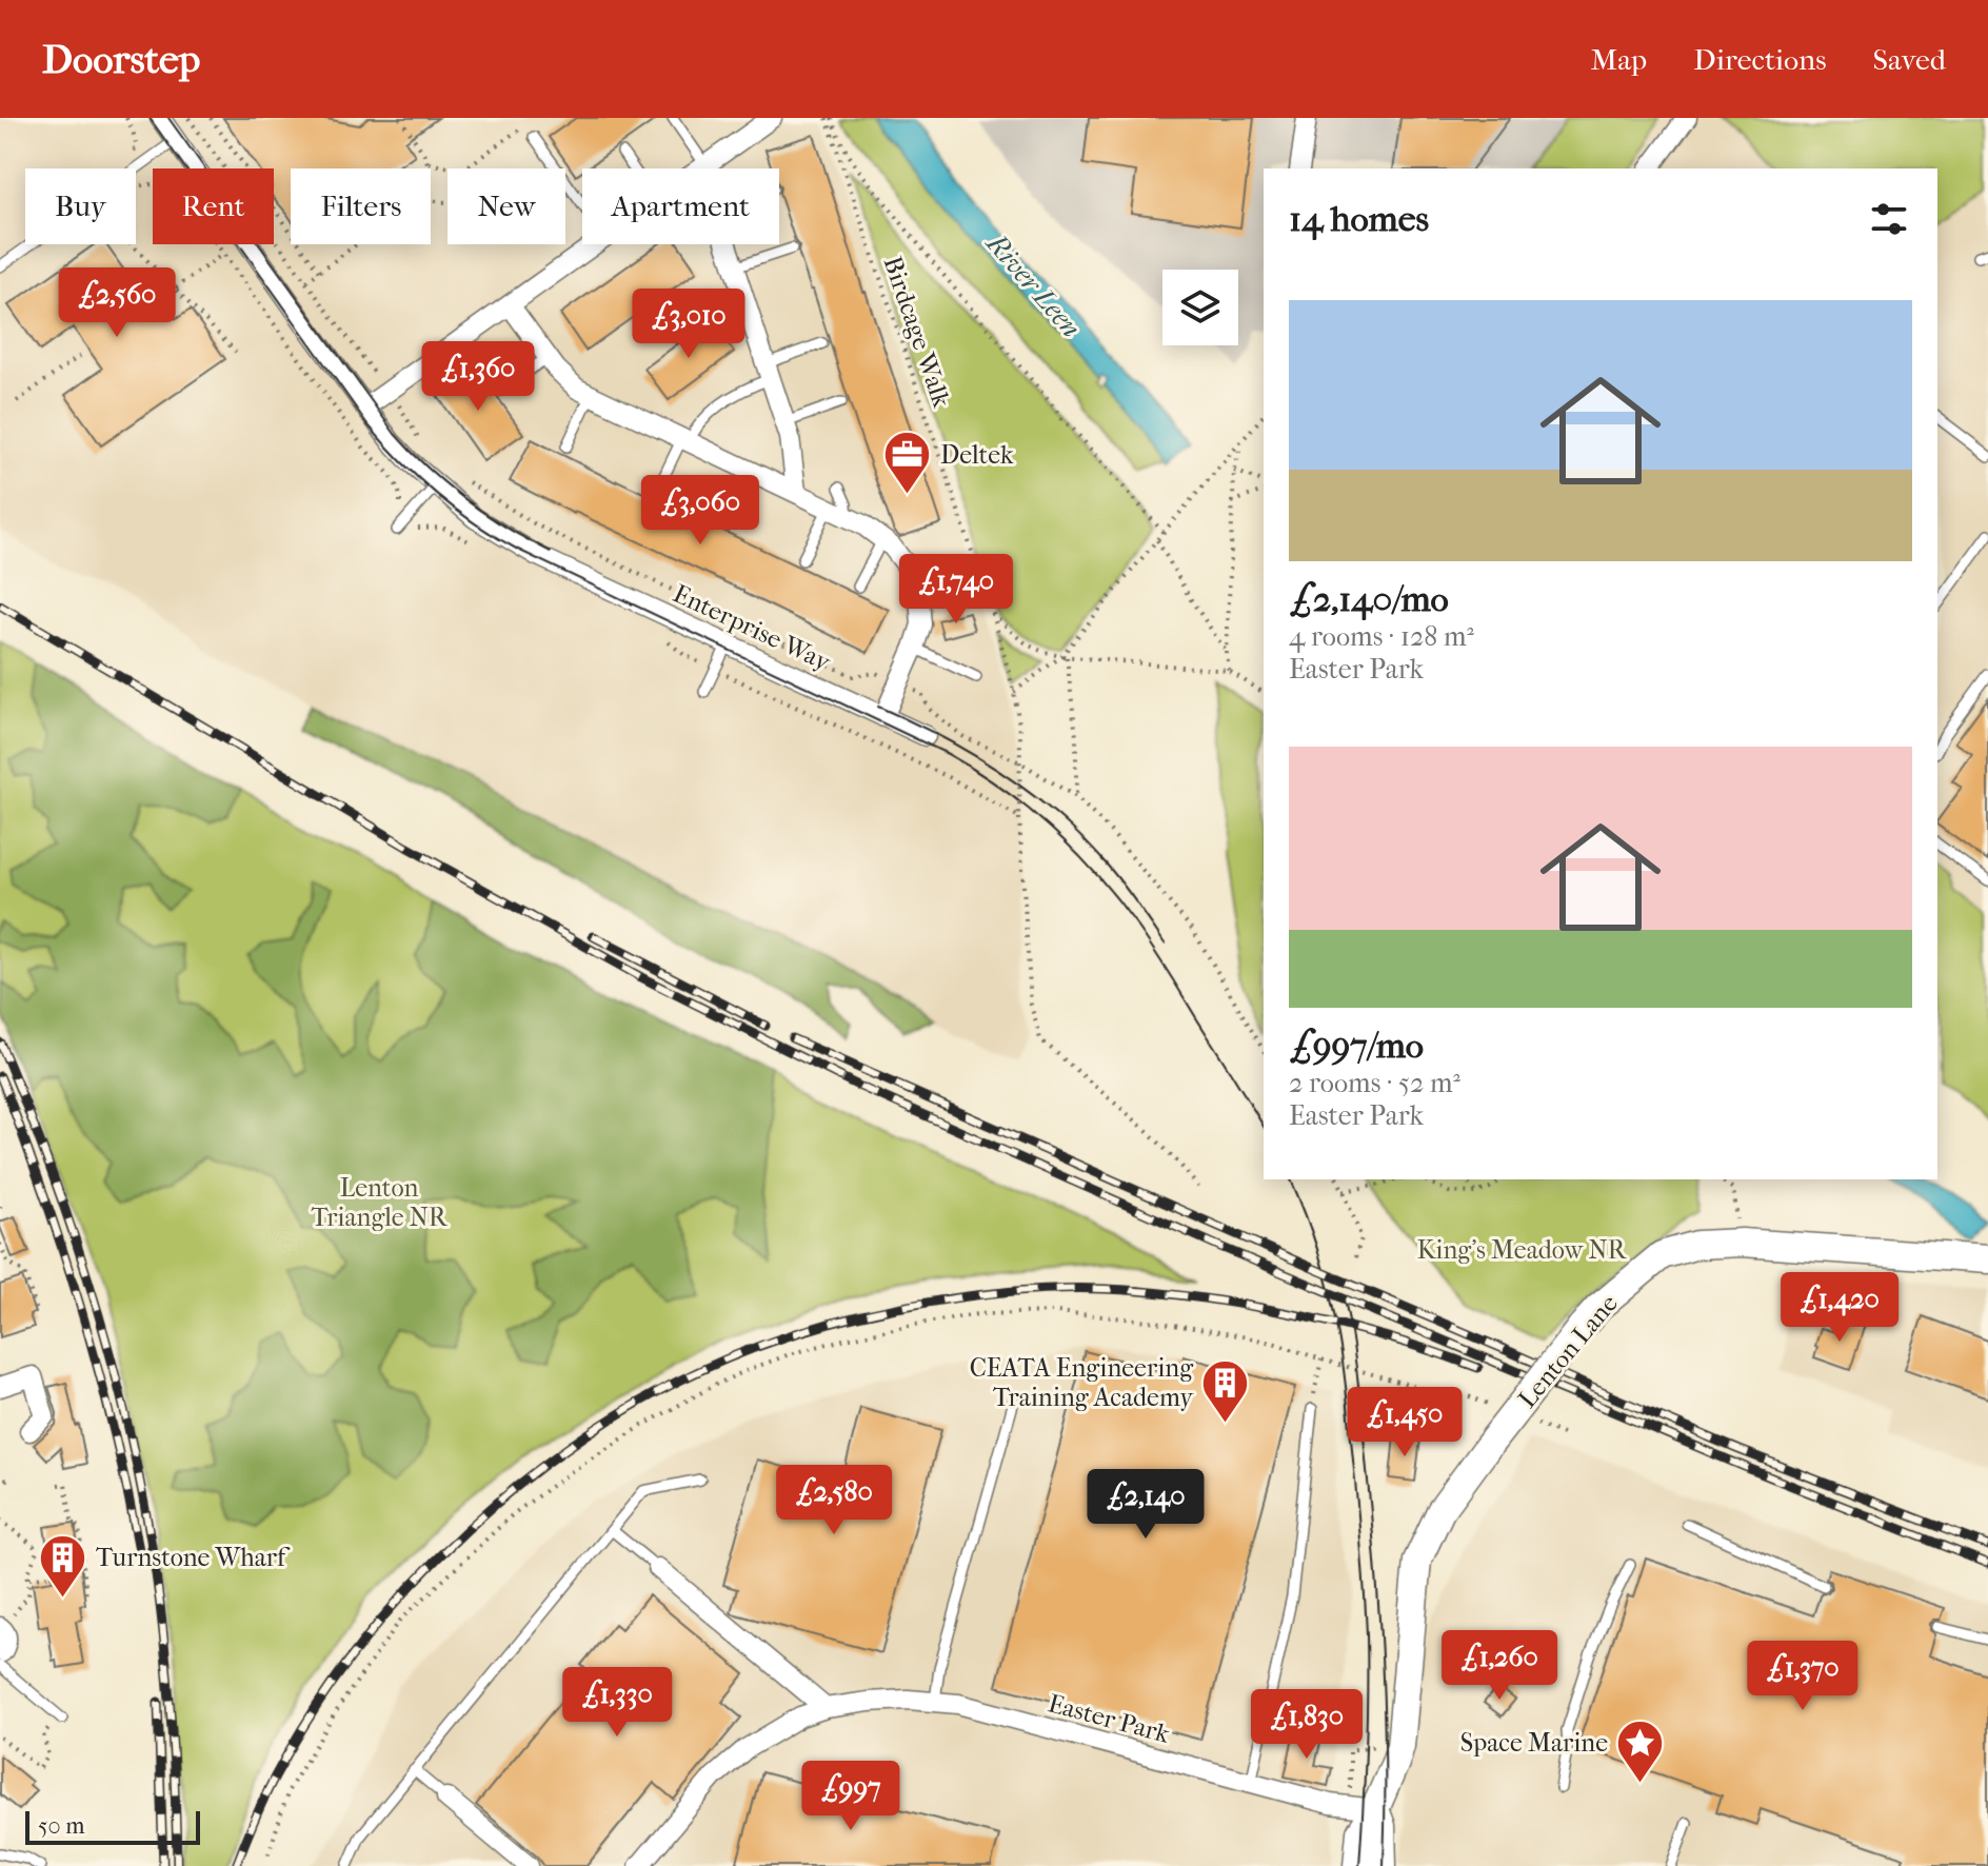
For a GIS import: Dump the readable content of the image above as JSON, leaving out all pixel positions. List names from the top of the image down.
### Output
{
  "streets": {
    "street": ["Enterprise Way", "Lenton Lane", "Easter Park"],
    "path": ["Birdcage Walk"]
  },
  "crossings": [
    ["Lenton Lane", "Easter Park"]
  ],
  "water": ["River Leen"],
  "parks": ["Lenton Triangle NR", "King's Meadow NR"],
  "places": {
    "office": ["Deltek"],
    "building": ["CEATA Engineering Training Academy", "Turnstone Wharf"],
    "place": ["Space Marine"]
  },
  "scale_bar": "50 m",
  "page": {
    "header": "Doorstep",
    "nav": ["Map", "Directions", "Saved"],
    "chip": [
      "Buy",
      "Rent",
      "Filters",
      "New",
      "Apartment"
    ],
    "heading": "14 homes",
    "price": [
      "£2,560",
      "£3,010",
      "£1,360",
      "£3,060",
      "£1,740",
      "£1,420",
      "£1,450",
      "£2,580",
      "£2,140",
      "£1,260",
      "£1,370",
      "£1,330",
      "£1,830",
      "£997"
    ],
    "list": [
      {
        "name": "£2,140/mo",
        "note": "4 rooms · 128 m² · Easter Park"
      },
      {
        "name": "£997/mo",
        "note": "2 rooms · 52 m² · Easter Park"
      }
    ],
    "scale": "50 m"
  }
}
